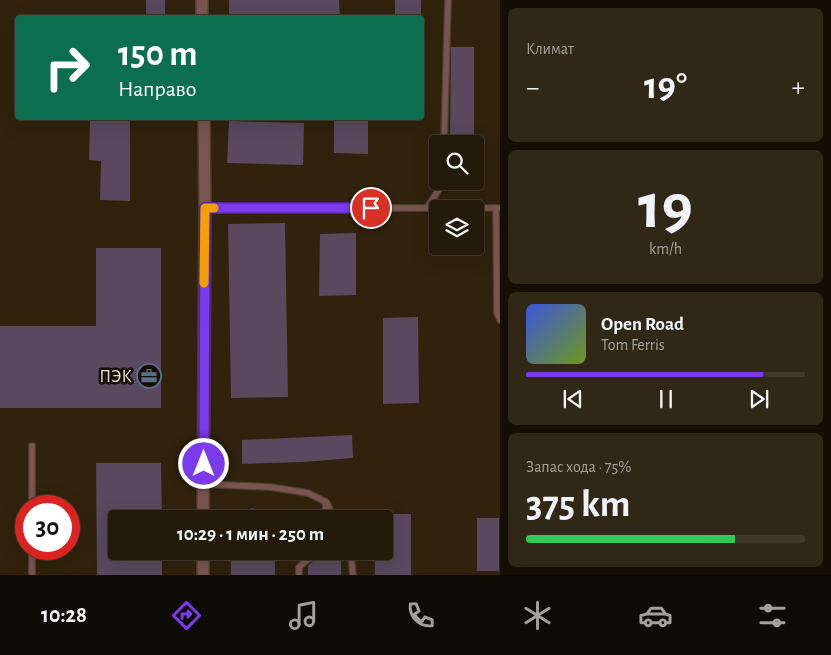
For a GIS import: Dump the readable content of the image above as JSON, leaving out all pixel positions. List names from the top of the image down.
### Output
{
  "places": {
    "office": ["ПЭК"]
  },
  "page": {
    "tile": [
      "Климат",
      ["19", "km/h"],
      ["Запас хода · 75%", "375 km"]
    ],
    "turn": ["150 m", "Направо"],
    "heat": ["−", "19°", "+"],
    "song": ["Open Road", "Tom Ferris"],
    "limit": "30",
    "trip": "10:29 · 1 мин · 250 m",
    "tabs": "10:28"
  }
}
